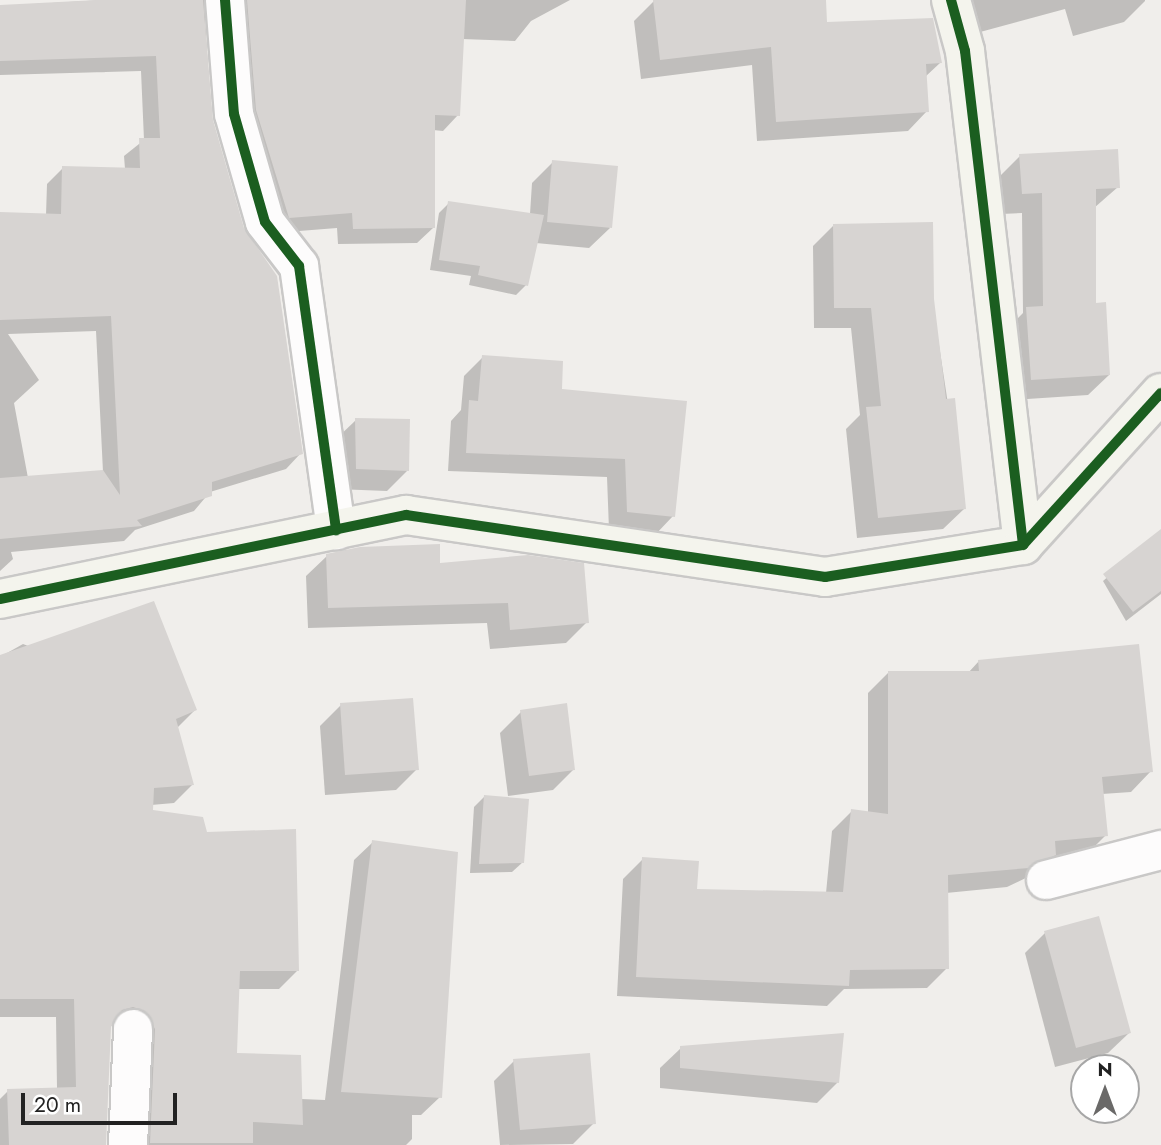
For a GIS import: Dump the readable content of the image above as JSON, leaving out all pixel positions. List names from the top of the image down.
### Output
{
  "scale_bar": "20 m",
  "north": "top"
}
